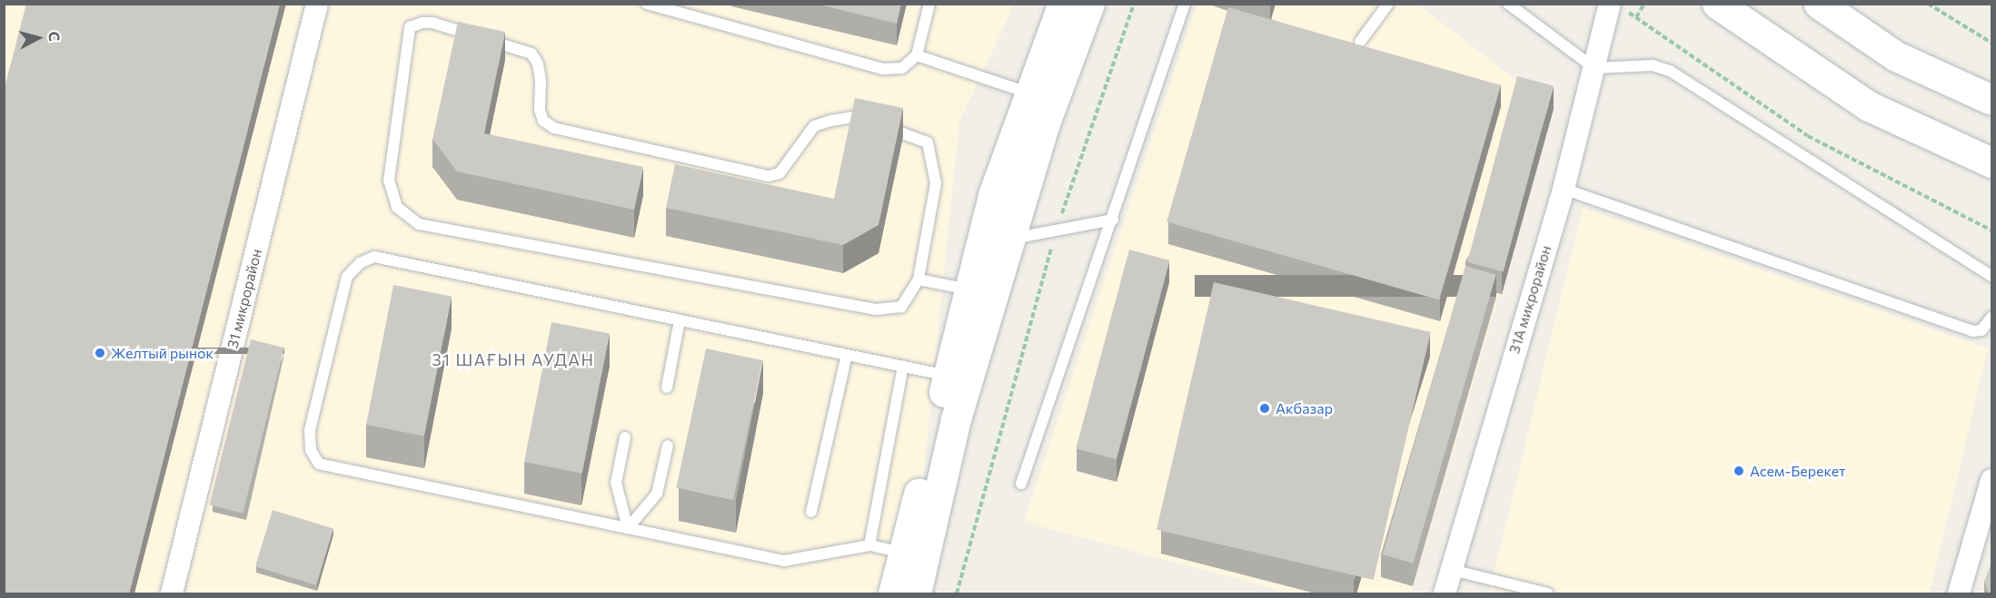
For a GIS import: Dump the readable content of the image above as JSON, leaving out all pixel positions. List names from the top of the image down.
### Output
{
  "streets": {
    "street": ["31 микрорайон", "31А микрорайон"]
  },
  "districts": ["31 ШАҒЫН АУДАН"],
  "places": ["Желтый рынок", "Акбазар", "Асем-Берекет"],
  "north": "right"
}
